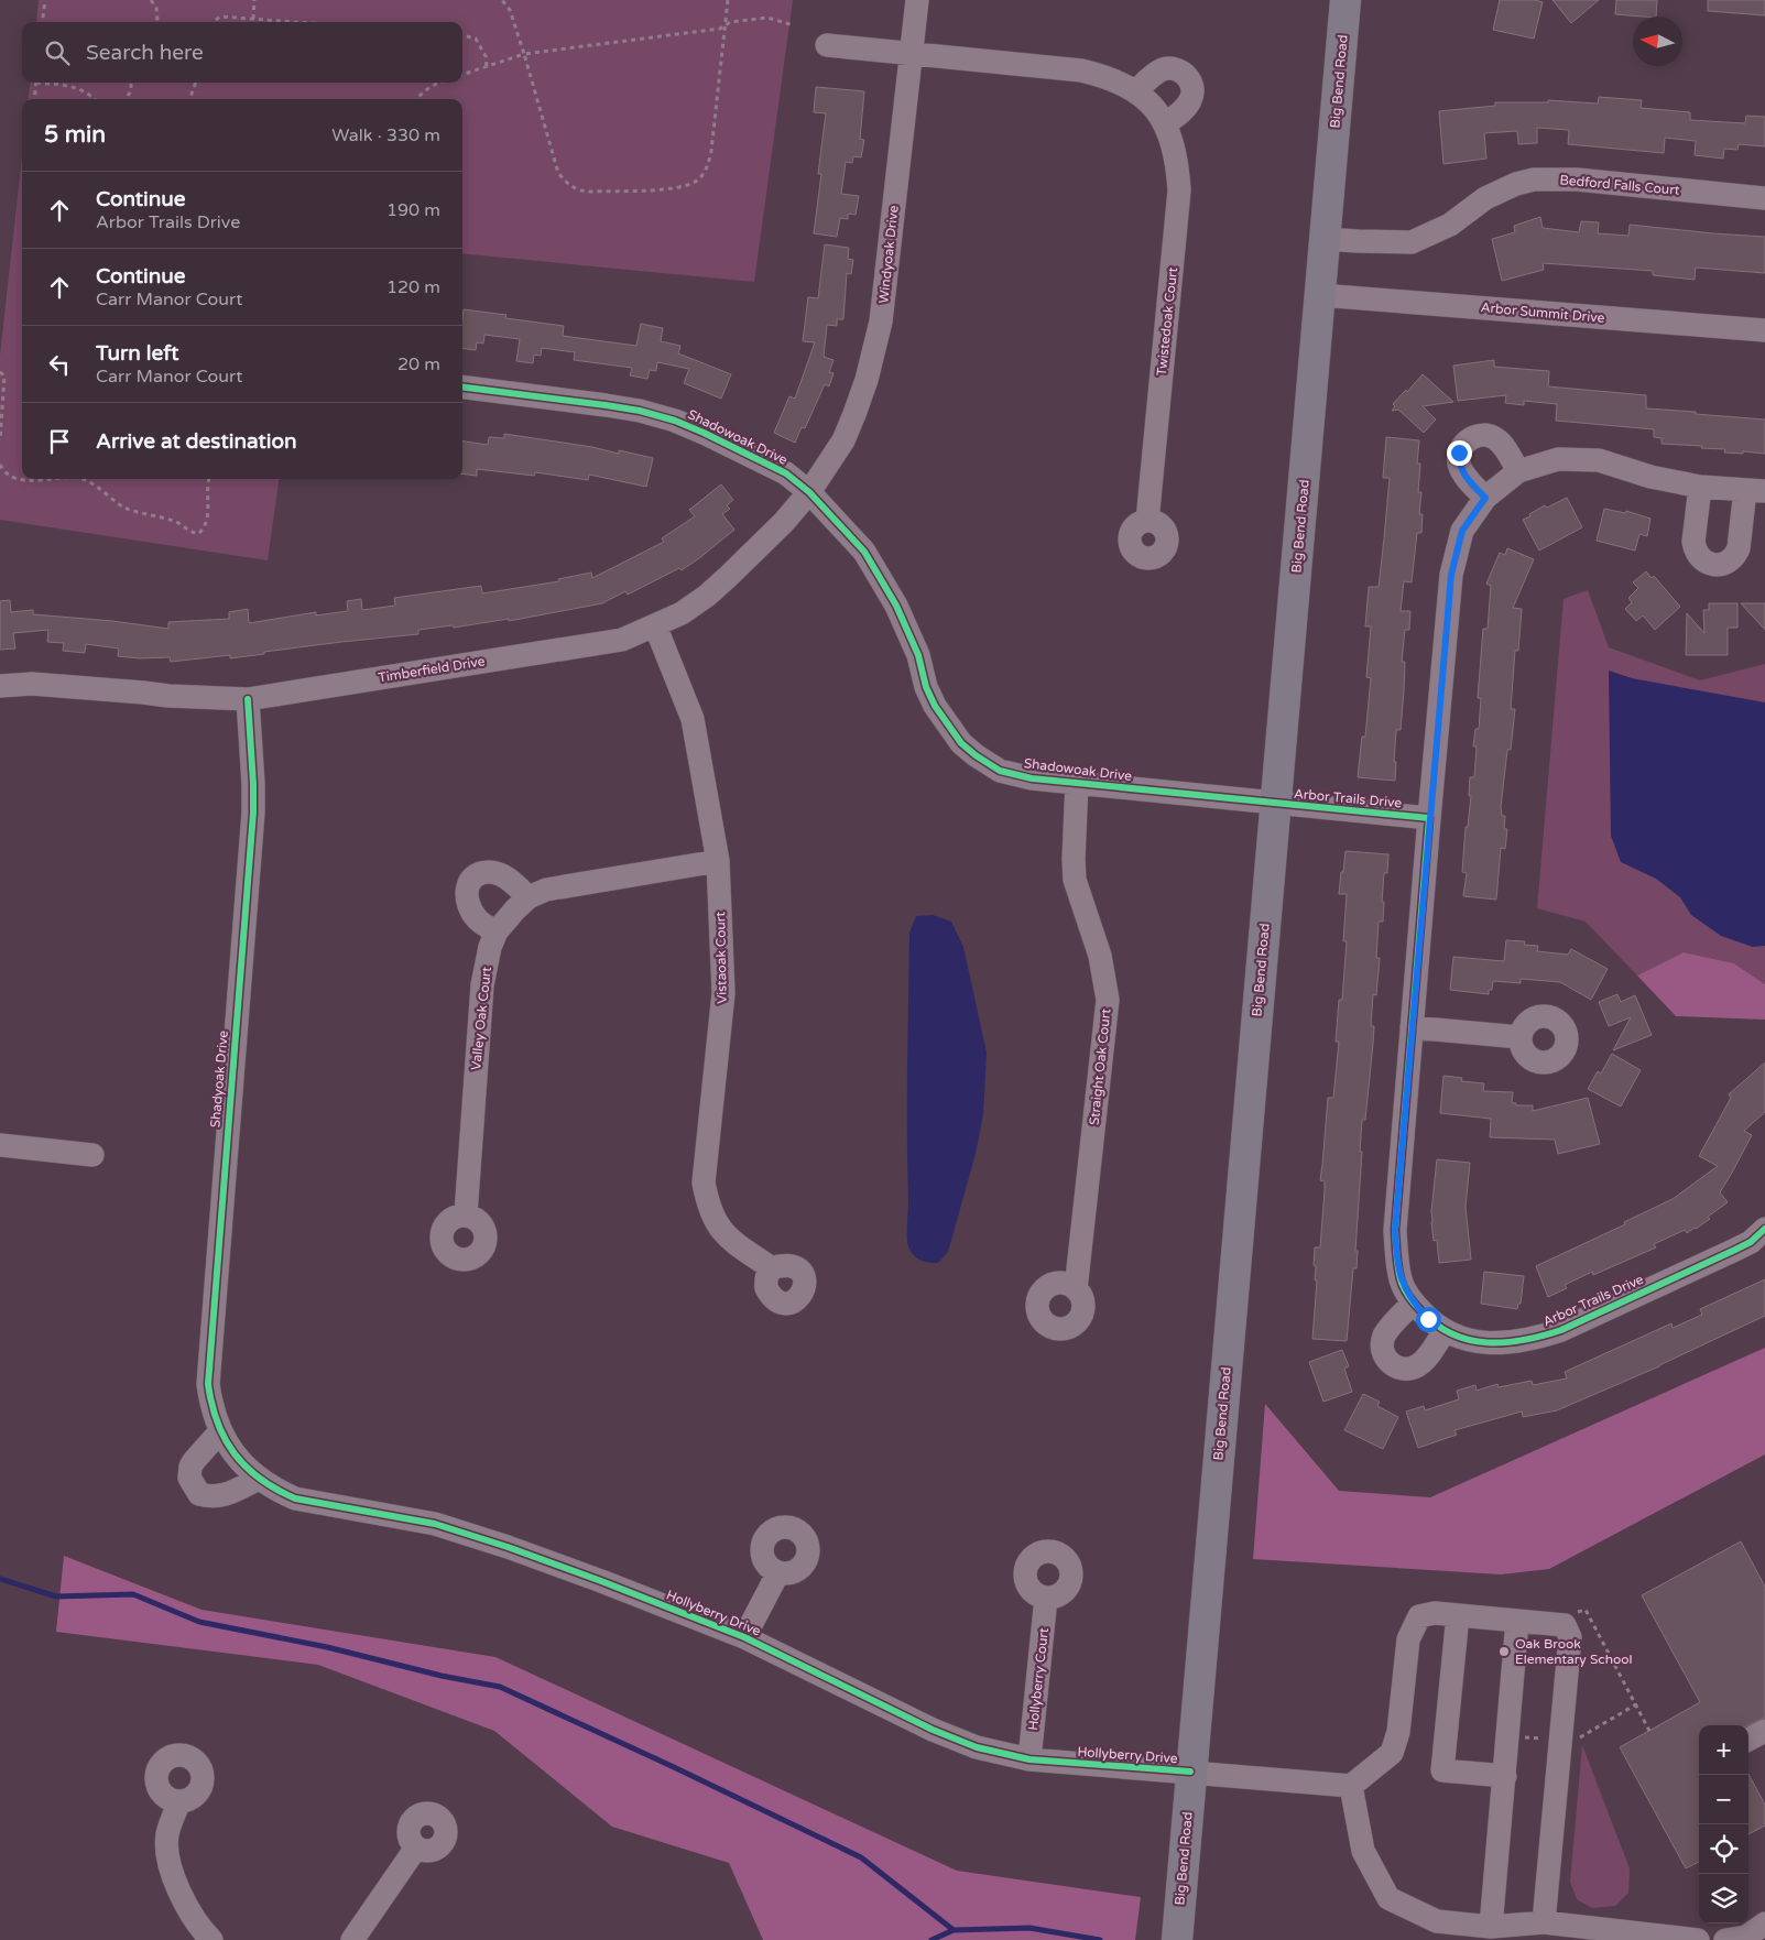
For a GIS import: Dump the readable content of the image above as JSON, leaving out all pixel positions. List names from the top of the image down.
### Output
{
  "streets": {
    "main road": ["Big Bend Road"],
    "street": [
      "Bedford Falls Court",
      "Windyoak Drive",
      "Arbor Summit Drive",
      "Twistedoak Court",
      "Shadowoak Drive",
      "Timberfield Drive",
      "Arbor Trails Drive",
      "Vistaoak Court",
      "Valley Oak Court",
      "Straight Oak Court",
      "Shadyoak Drive",
      "Hollyberry Drive",
      "Hollyberry Court"
    ]
  },
  "crossings": [
    ["Big Bend Road", "Bedford Falls Court"],
    ["Big Bend Road", "Arbor Summit Drive"],
    ["Big Bend Road", "Shadowoak Drive"],
    ["Big Bend Road", "Arbor Trails Drive"],
    ["Big Bend Road", "Hollyberry Drive"],
    ["Windyoak Drive", "Twistedoak Court"],
    ["Windyoak Drive", "Shadowoak Drive"],
    ["Windyoak Drive", "Timberfield Drive"],
    ["Shadowoak Drive", "Timberfield Drive"],
    ["Shadowoak Drive", "Arbor Trails Drive"],
    ["Shadowoak Drive", "Straight Oak Court"],
    ["Timberfield Drive", "Vistaoak Court"],
    ["Timberfield Drive", "Shadyoak Drive"],
    ["Vistaoak Court", "Valley Oak Court"],
    ["Shadyoak Drive", "Hollyberry Drive"],
    ["Hollyberry Drive", "Hollyberry Court"]
  ],
  "places": ["Oak Brook Elementary School"],
  "north": "left",
  "page": {
    "search": "Search here",
    "heading": ["5 min", "Walk · 330 m"],
    "list": [
      ["Continue", "Arbor Trails Drive", "190 m"],
      ["Continue", "Carr Manor Court", "120 m"],
      ["Turn left", "Carr Manor Court", "20 m"],
      "Arrive at destination"
    ],
    "map_buttons": ["+", "−"]
  }
}
